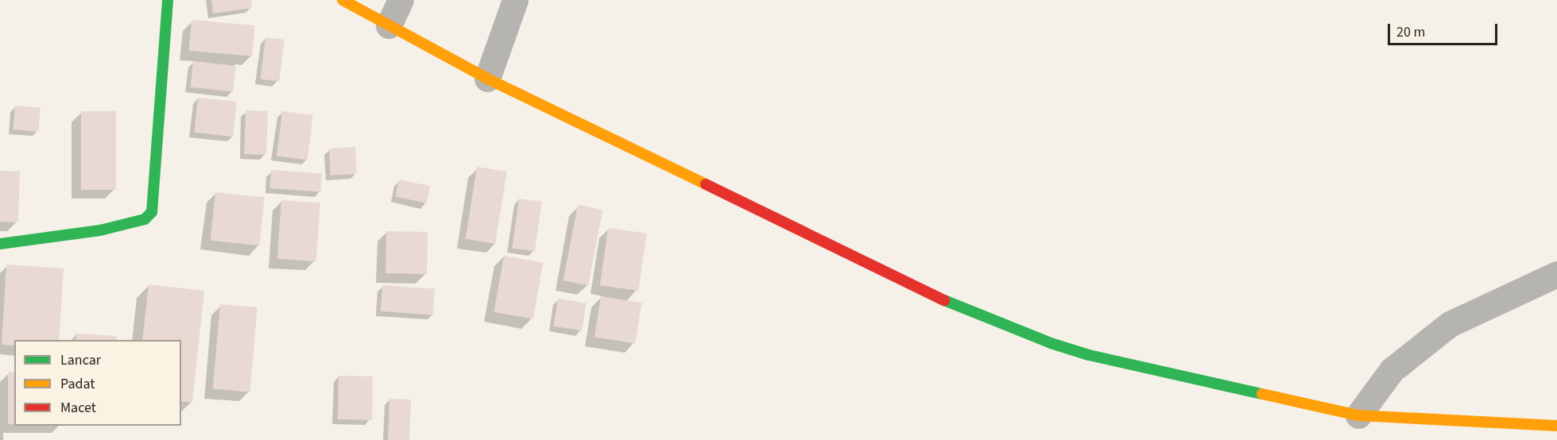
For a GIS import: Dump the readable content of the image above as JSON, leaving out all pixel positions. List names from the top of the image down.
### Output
{
  "legend": ["Lancar", "Padat", "Macet"],
  "scale_bar": "20 m"
}
